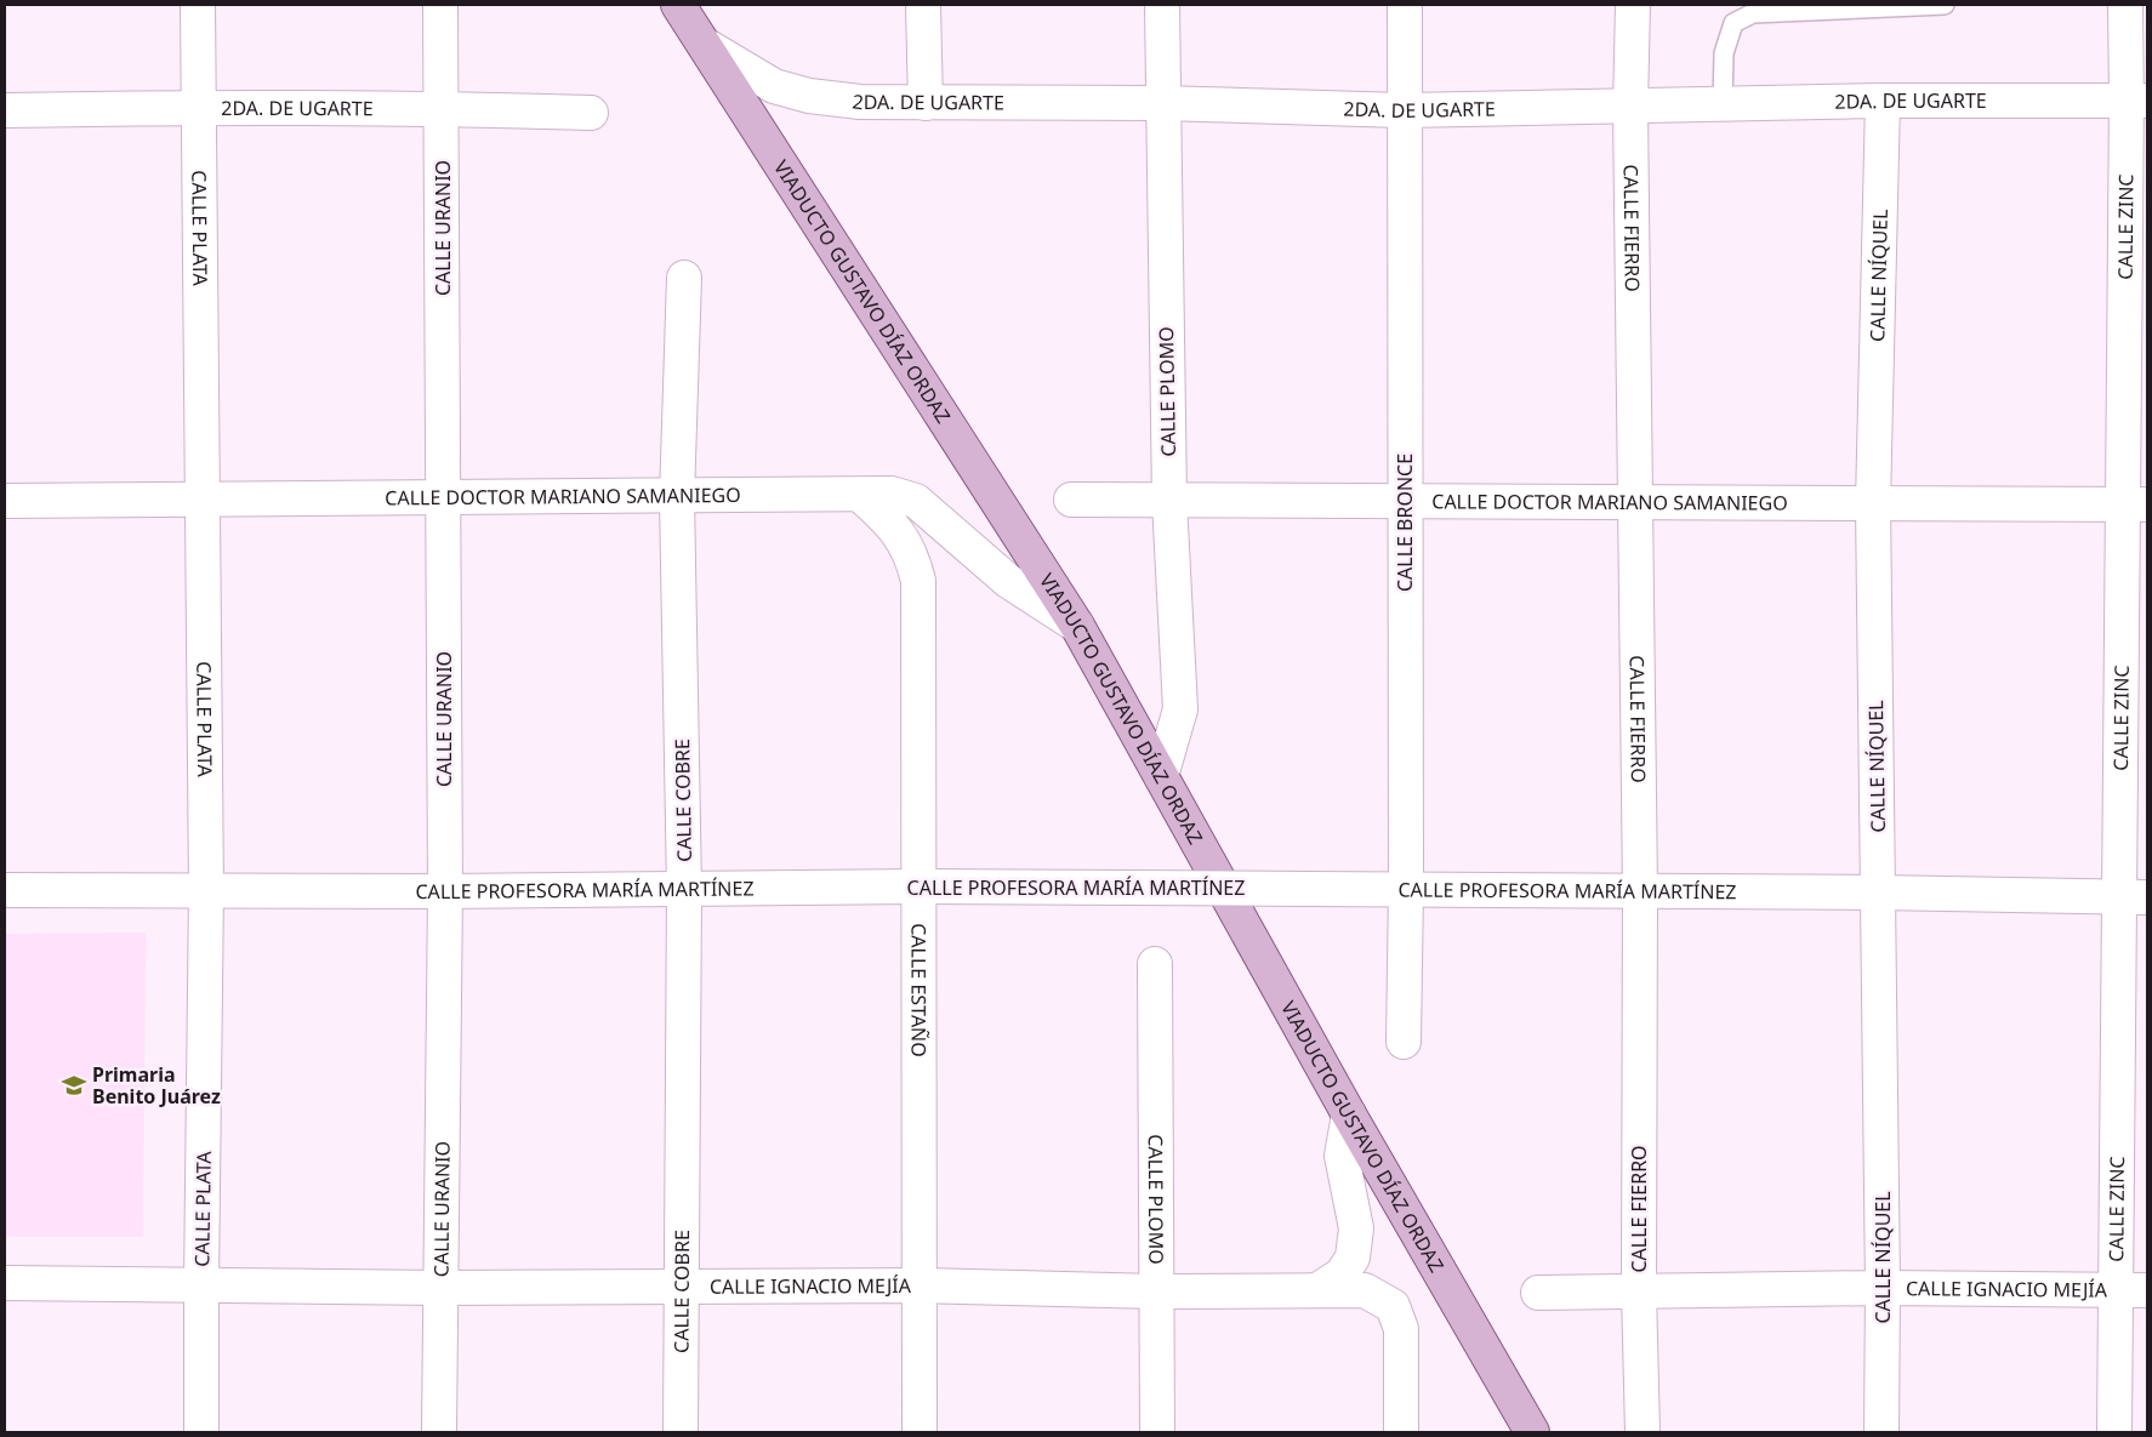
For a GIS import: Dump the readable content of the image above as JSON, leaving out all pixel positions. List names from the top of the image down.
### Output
{
  "streets": {
    "main road": ["VIADUCTO GUSTAVO DÍAZ ORDAZ"],
    "street": [
      "2DA. DE UGARTE",
      "CALLE PLATA",
      "CALLE URANIO",
      "CALLE FIERRO",
      "CALLE ZINC",
      "CALLE NÍQUEL",
      "CALLE PLOMO",
      "CALLE DOCTOR MARIANO SAMANIEGO",
      "CALLE BRONCE",
      "CALLE COBRE",
      "CALLE PROFESORA MARÍA MARTÍNEZ",
      "CALLE ESTAÑO",
      "CALLE IGNACIO MEJÍA"
    ]
  },
  "crossings": [
    ["2DA. DE UGARTE", "CALLE PLATA"],
    ["2DA. DE UGARTE", "CALLE URANIO"],
    ["2DA. DE UGARTE", "CALLE FIERRO"],
    ["2DA. DE UGARTE", "CALLE ZINC"],
    ["2DA. DE UGARTE", "CALLE NÍQUEL"],
    ["2DA. DE UGARTE", "VIADUCTO GUSTAVO DÍAZ ORDAZ"],
    ["2DA. DE UGARTE", "CALLE PLOMO"],
    ["2DA. DE UGARTE", "CALLE BRONCE"],
    ["CALLE PLATA", "CALLE DOCTOR MARIANO SAMANIEGO"],
    ["CALLE PLATA", "CALLE PROFESORA MARÍA MARTÍNEZ"],
    ["CALLE PLATA", "CALLE IGNACIO MEJÍA"],
    ["CALLE URANIO", "CALLE DOCTOR MARIANO SAMANIEGO"],
    ["CALLE URANIO", "CALLE PROFESORA MARÍA MARTÍNEZ"],
    ["CALLE URANIO", "CALLE IGNACIO MEJÍA"],
    ["CALLE FIERRO", "CALLE DOCTOR MARIANO SAMANIEGO"],
    ["CALLE FIERRO", "CALLE PROFESORA MARÍA MARTÍNEZ"],
    ["CALLE FIERRO", "CALLE IGNACIO MEJÍA"],
    ["CALLE ZINC", "CALLE DOCTOR MARIANO SAMANIEGO"],
    ["CALLE ZINC", "CALLE PROFESORA MARÍA MARTÍNEZ"],
    ["CALLE ZINC", "CALLE IGNACIO MEJÍA"],
    ["CALLE NÍQUEL", "CALLE DOCTOR MARIANO SAMANIEGO"],
    ["CALLE NÍQUEL", "CALLE PROFESORA MARÍA MARTÍNEZ"],
    ["CALLE NÍQUEL", "CALLE IGNACIO MEJÍA"],
    ["VIADUCTO GUSTAVO DÍAZ ORDAZ", "CALLE PLOMO"],
    ["VIADUCTO GUSTAVO DÍAZ ORDAZ", "CALLE DOCTOR MARIANO SAMANIEGO"],
    ["CALLE PLOMO", "CALLE DOCTOR MARIANO SAMANIEGO"],
    ["CALLE PLOMO", "CALLE IGNACIO MEJÍA"],
    ["CALLE DOCTOR MARIANO SAMANIEGO", "CALLE BRONCE"],
    ["CALLE DOCTOR MARIANO SAMANIEGO", "CALLE COBRE"],
    ["CALLE DOCTOR MARIANO SAMANIEGO", "CALLE ESTAÑO"],
    ["CALLE BRONCE", "CALLE PROFESORA MARÍA MARTÍNEZ"],
    ["CALLE COBRE", "CALLE PROFESORA MARÍA MARTÍNEZ"],
    ["CALLE COBRE", "CALLE IGNACIO MEJÍA"],
    ["CALLE PROFESORA MARÍA MARTÍNEZ", "CALLE ESTAÑO"],
    ["CALLE ESTAÑO", "CALLE IGNACIO MEJÍA"]
  ],
  "places": {
    "school or university": ["Primaria Benito Juárez"]
  }
}
